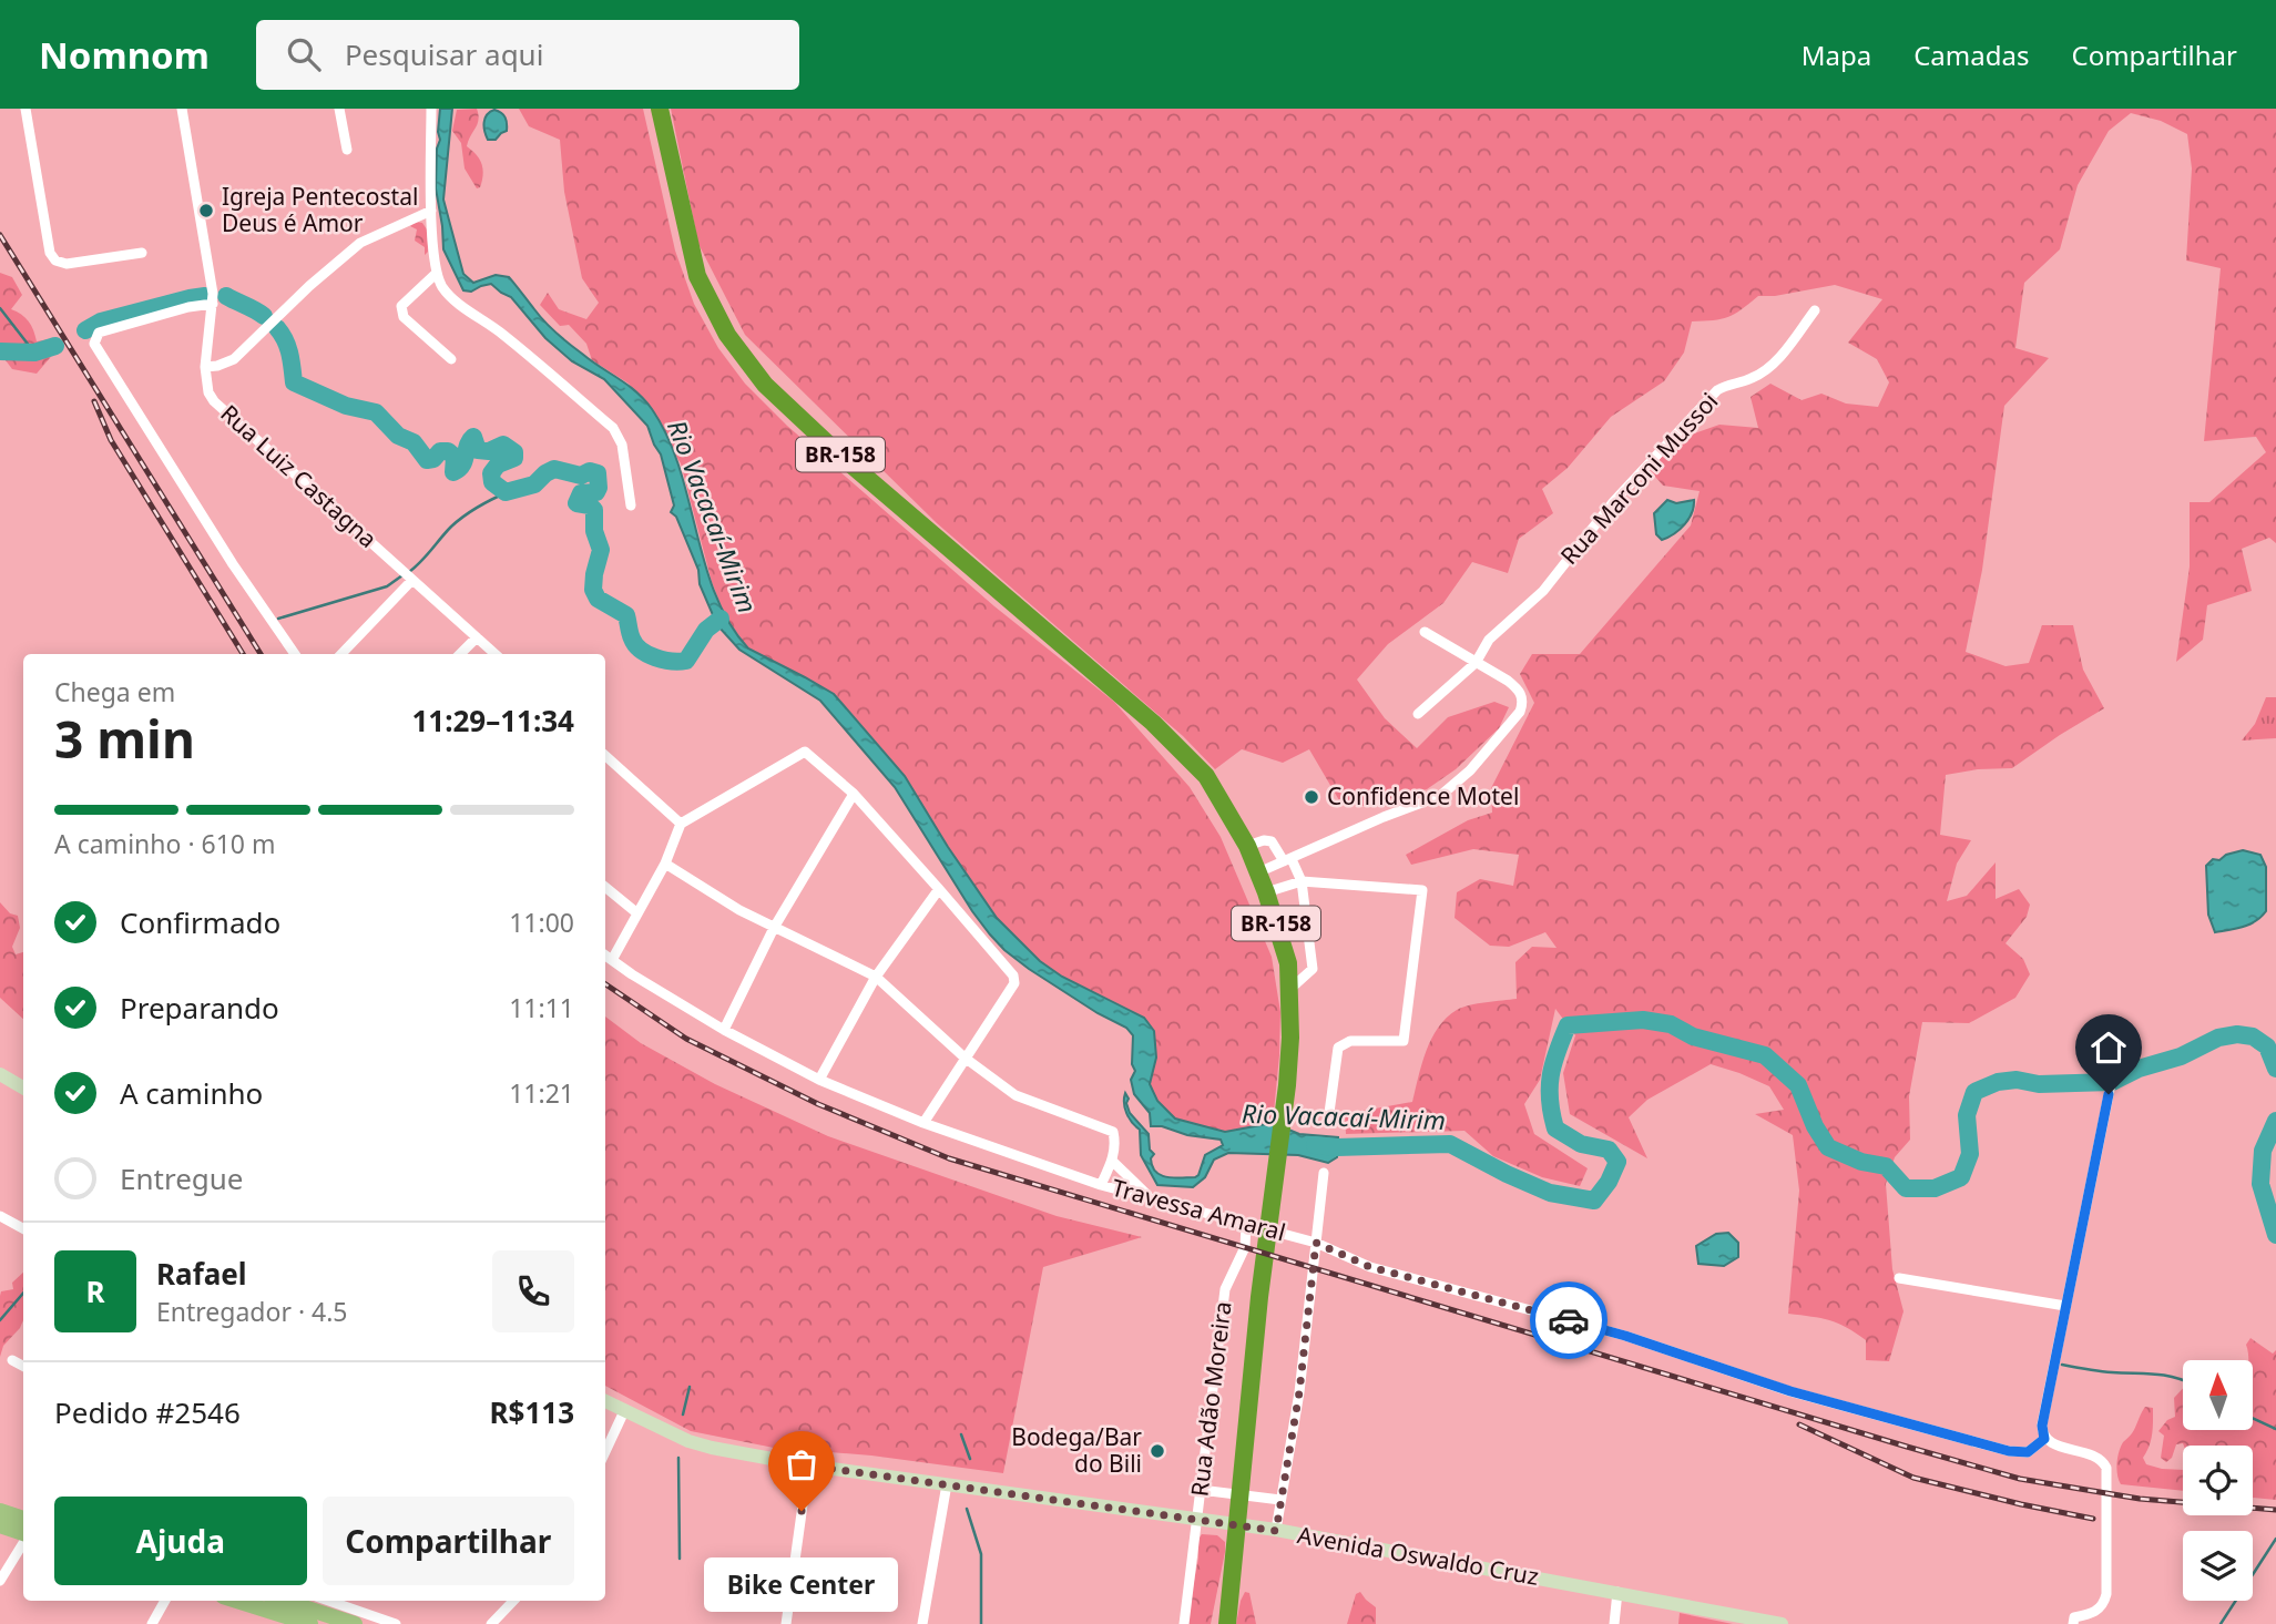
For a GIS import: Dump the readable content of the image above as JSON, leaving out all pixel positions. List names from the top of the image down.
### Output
{
  "streets": {
    "highway": ["BR-158"],
    "street": [
      "Rua Luiz Castagna",
      "Rua Marconi Mussoi",
      "Travessa Amaral",
      "Rua Adão Moreira",
      "Avenida Oswaldo Cruz"
    ]
  },
  "crossings": [
    ["Travessa Amaral", "Rua Adão Moreira"],
    ["Rua Adão Moreira", "Avenida Oswaldo Cruz"]
  ],
  "water": ["Rio Vacacaí-Mirim"],
  "places": [
    "Igreja Pentecostal Deus é Amor",
    "Confidence Motel",
    "Bodega/Bar do Bili",
    "Bike Center"
  ],
  "north": "top",
  "page": {
    "header": "Nomnom",
    "search": "Pesquisar aqui",
    "nav": ["Mapa", "Camadas", "Compartilhar"],
    "heading": ["3 min", "Chega em", "11:29–11:34"],
    "panel": [
      "Rafael",
      "Entregador · 4.5",
      "Pedido #2546",
      "R$113"
    ],
    "bar": "A caminho · 610 m",
    "list": [
      ["Confirmado", "11:00"],
      ["Preparando", "11:11"],
      ["A caminho", "11:21"],
      "Entregue"
    ],
    "round": "R",
    "buttons": ["Ajuda", "Compartilhar"],
    "bubble": "Bike Center"
  }
}
